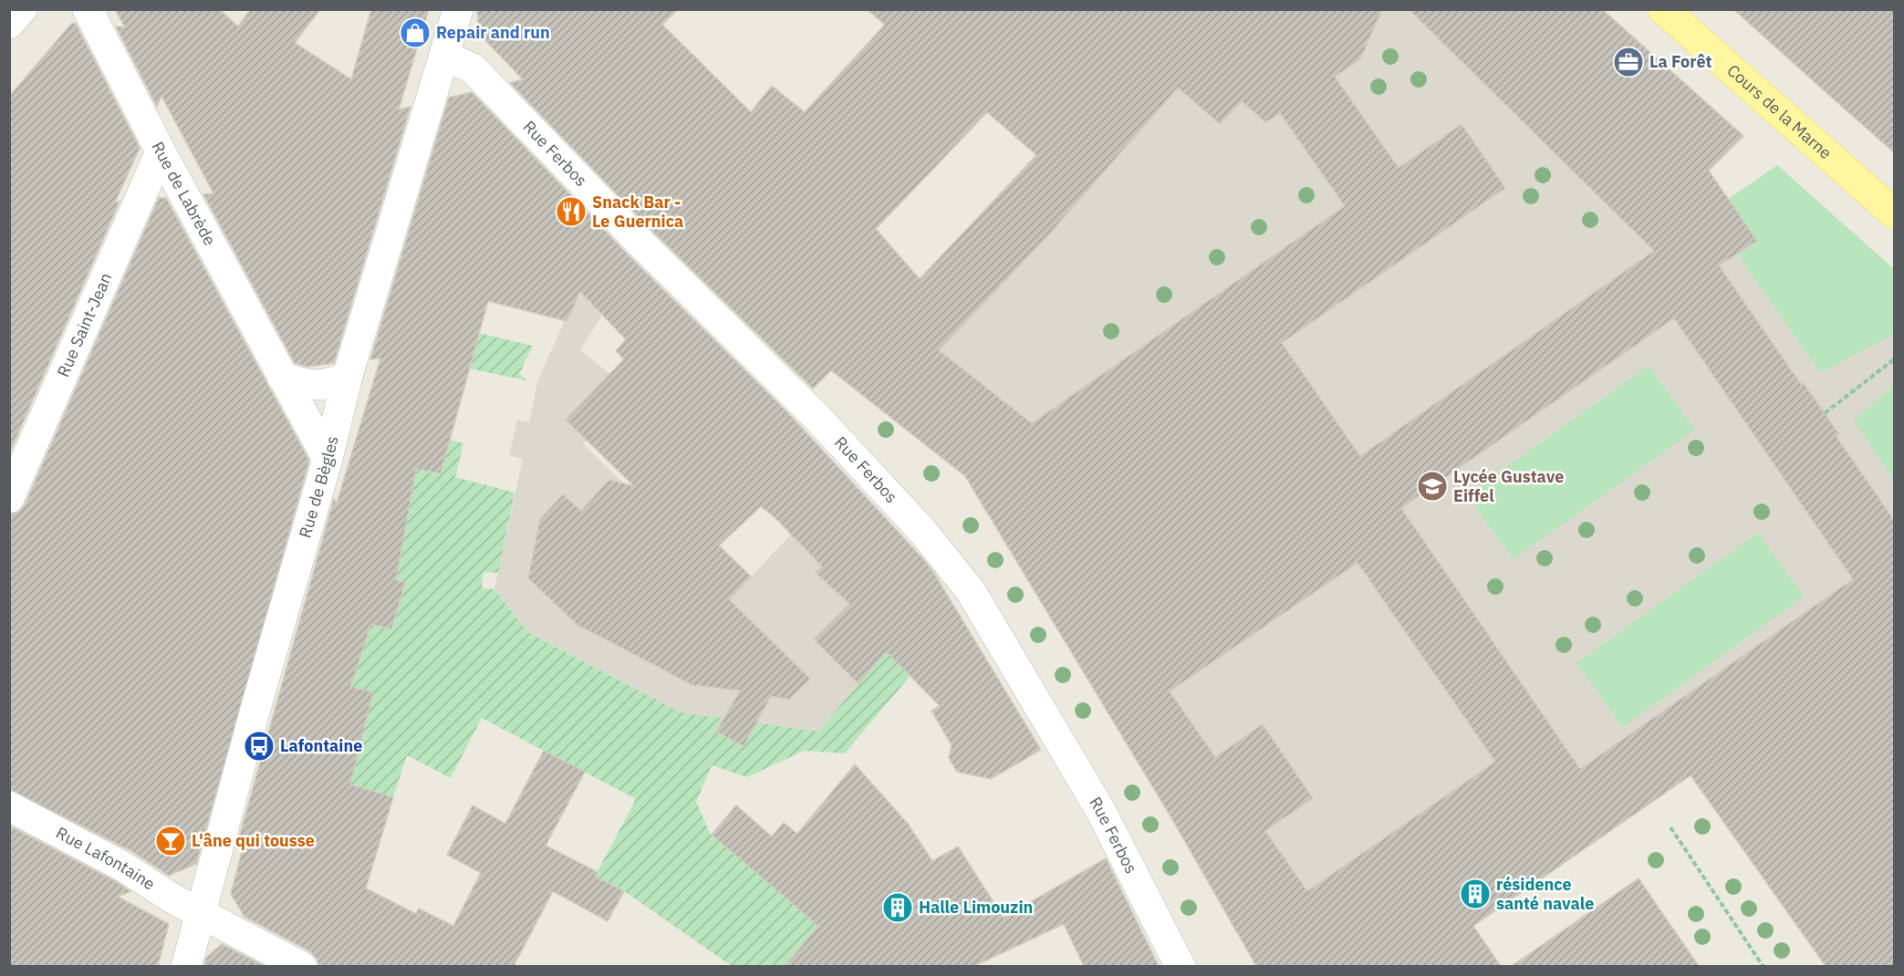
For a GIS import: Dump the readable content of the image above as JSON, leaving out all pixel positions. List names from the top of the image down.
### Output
{
  "streets": {
    "main road": ["Cours de la Marne"],
    "street": [
      "Rue Ferbos",
      "Rue de Labrède",
      "Rue Saint-Jean",
      "Rue de Bègles",
      "Rue Lafontaine"
    ]
  },
  "crossings": [
    ["Rue Ferbos", "Rue de Bègles"],
    ["Rue de Labrède", "Rue Saint-Jean"],
    ["Rue de Labrède", "Rue de Bègles"],
    ["Rue de Bègles", "Rue Lafontaine"]
  ],
  "places": {
    "shop": ["Repair and run"],
    "office": ["La Forêt"],
    "restaurant": ["Snack Bar - Le Guernica"],
    "school or university": ["Lycée Gustave Eiffel"],
    "bus stop": ["Lafontaine"],
    "bar": ["L'âne qui tousse"],
    "building": ["résidence santé navale", "Halle Limouzin"]
  }
}
